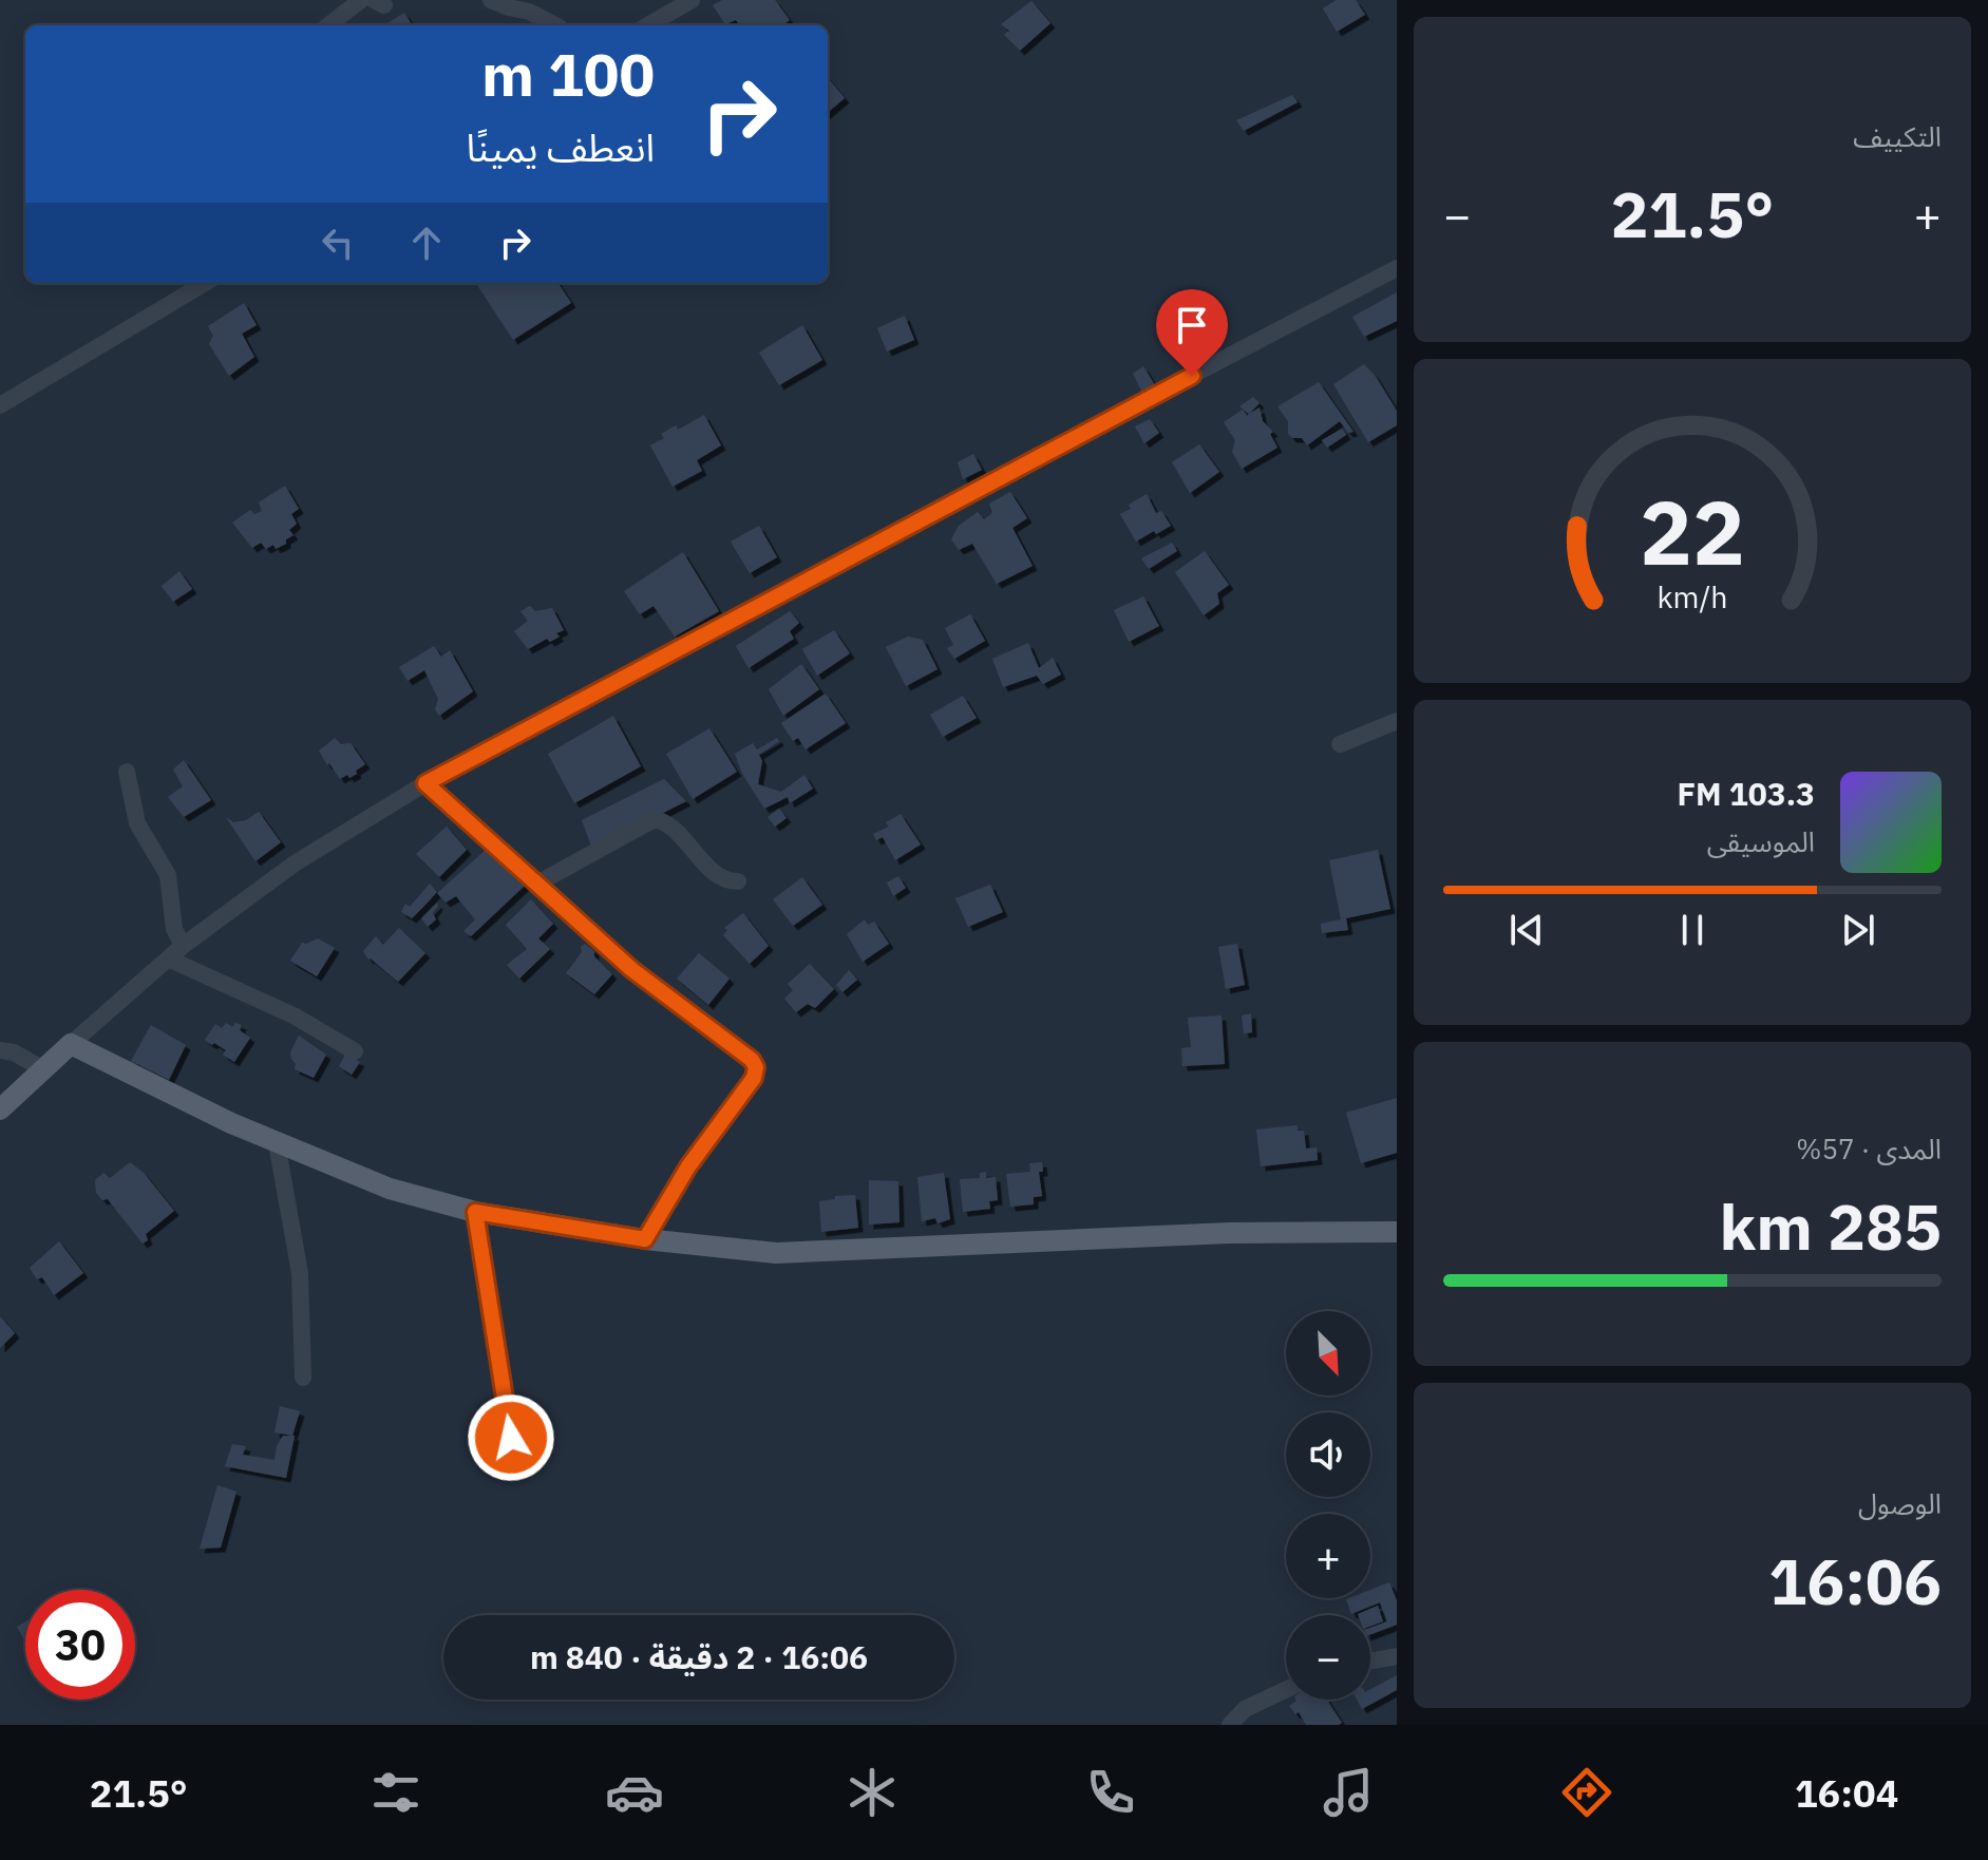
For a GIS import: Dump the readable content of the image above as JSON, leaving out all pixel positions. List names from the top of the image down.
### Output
{
  "north": "bottom right",
  "page": {
    "tile": [
      "التكييف",
      ["المدى · 57%", "285 km"],
      ["الوصول", "16:06"]
    ],
    "turn": ["100 m", "انعطف يمينًا"],
    "heat": ["−", "21.5°", "+"],
    "song": ["103.3 FM", "الموسيقى"],
    "map_buttons": ["+", "−"],
    "limit": "30",
    "trip": "16:06 · 2 دقيقة · 840 m",
    "tabs": ["16:04", "21.5°"],
    "gauge": ["22", "km/h"]
  }
}
